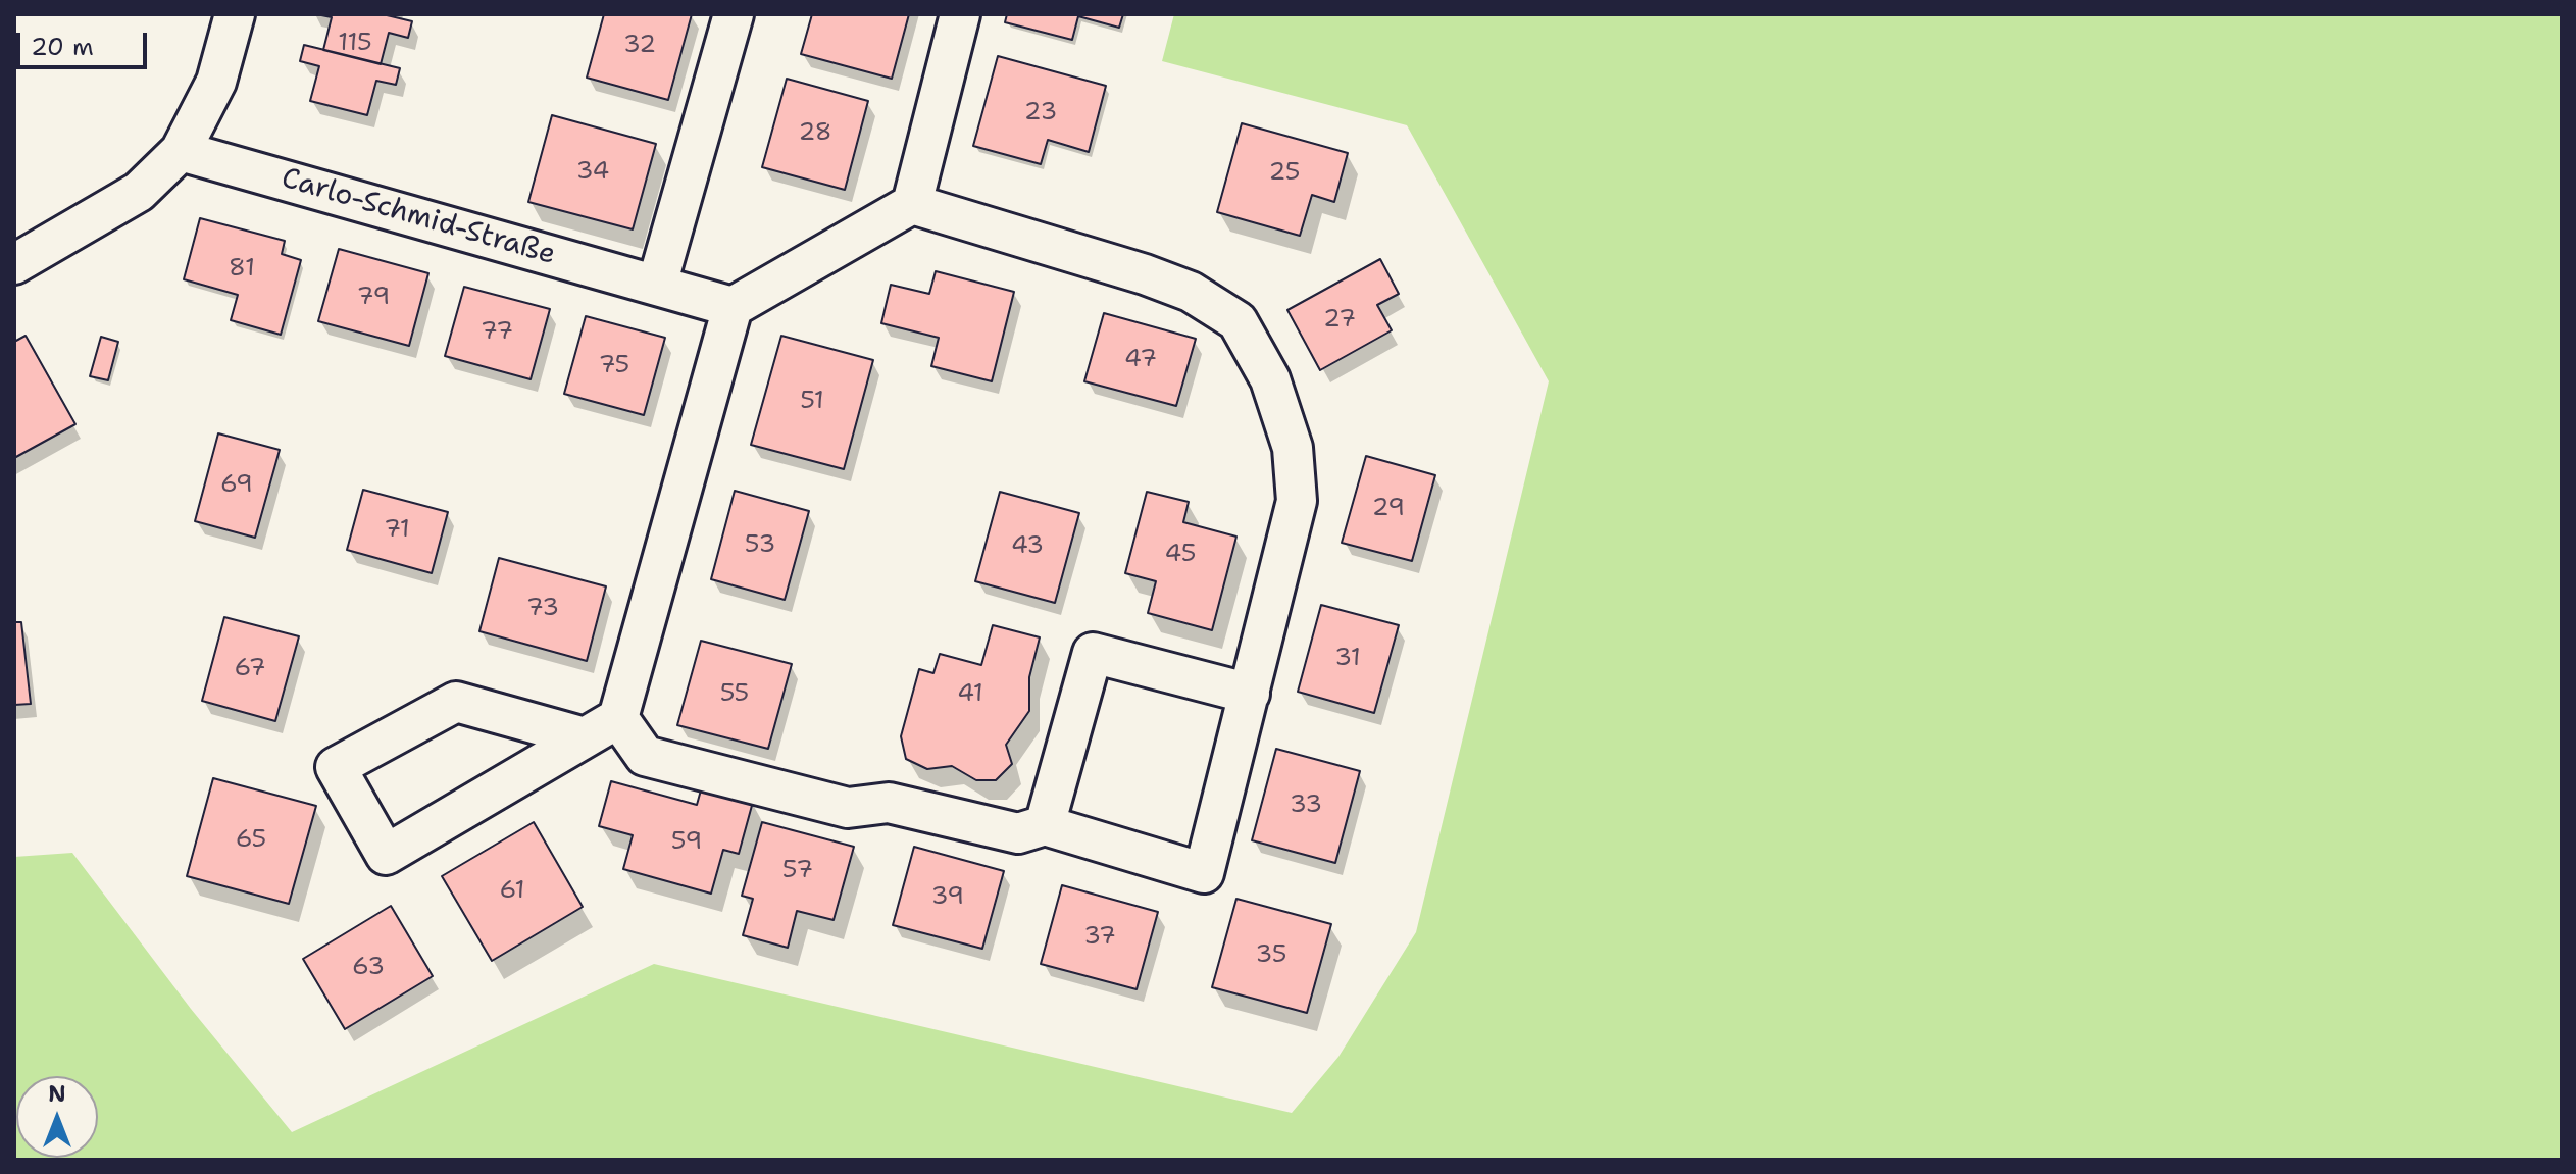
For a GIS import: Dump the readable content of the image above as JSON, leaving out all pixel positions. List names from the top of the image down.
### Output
{
  "streets": {
    "street": ["Carlo-Schmid-Straße"]
  },
  "house_numbers": [
    "115",
    "32",
    "23",
    "28",
    "34",
    "25",
    "81",
    "79",
    "27",
    "77",
    "47",
    "75",
    "51",
    "69",
    "29",
    "71",
    "53",
    "43",
    "45",
    "73",
    "31",
    "67",
    "55",
    "41",
    "33",
    "65",
    "59",
    "57",
    "61",
    "39",
    "37",
    "35",
    "63"
  ],
  "scale_bar": "20 m",
  "north": "top"
}
